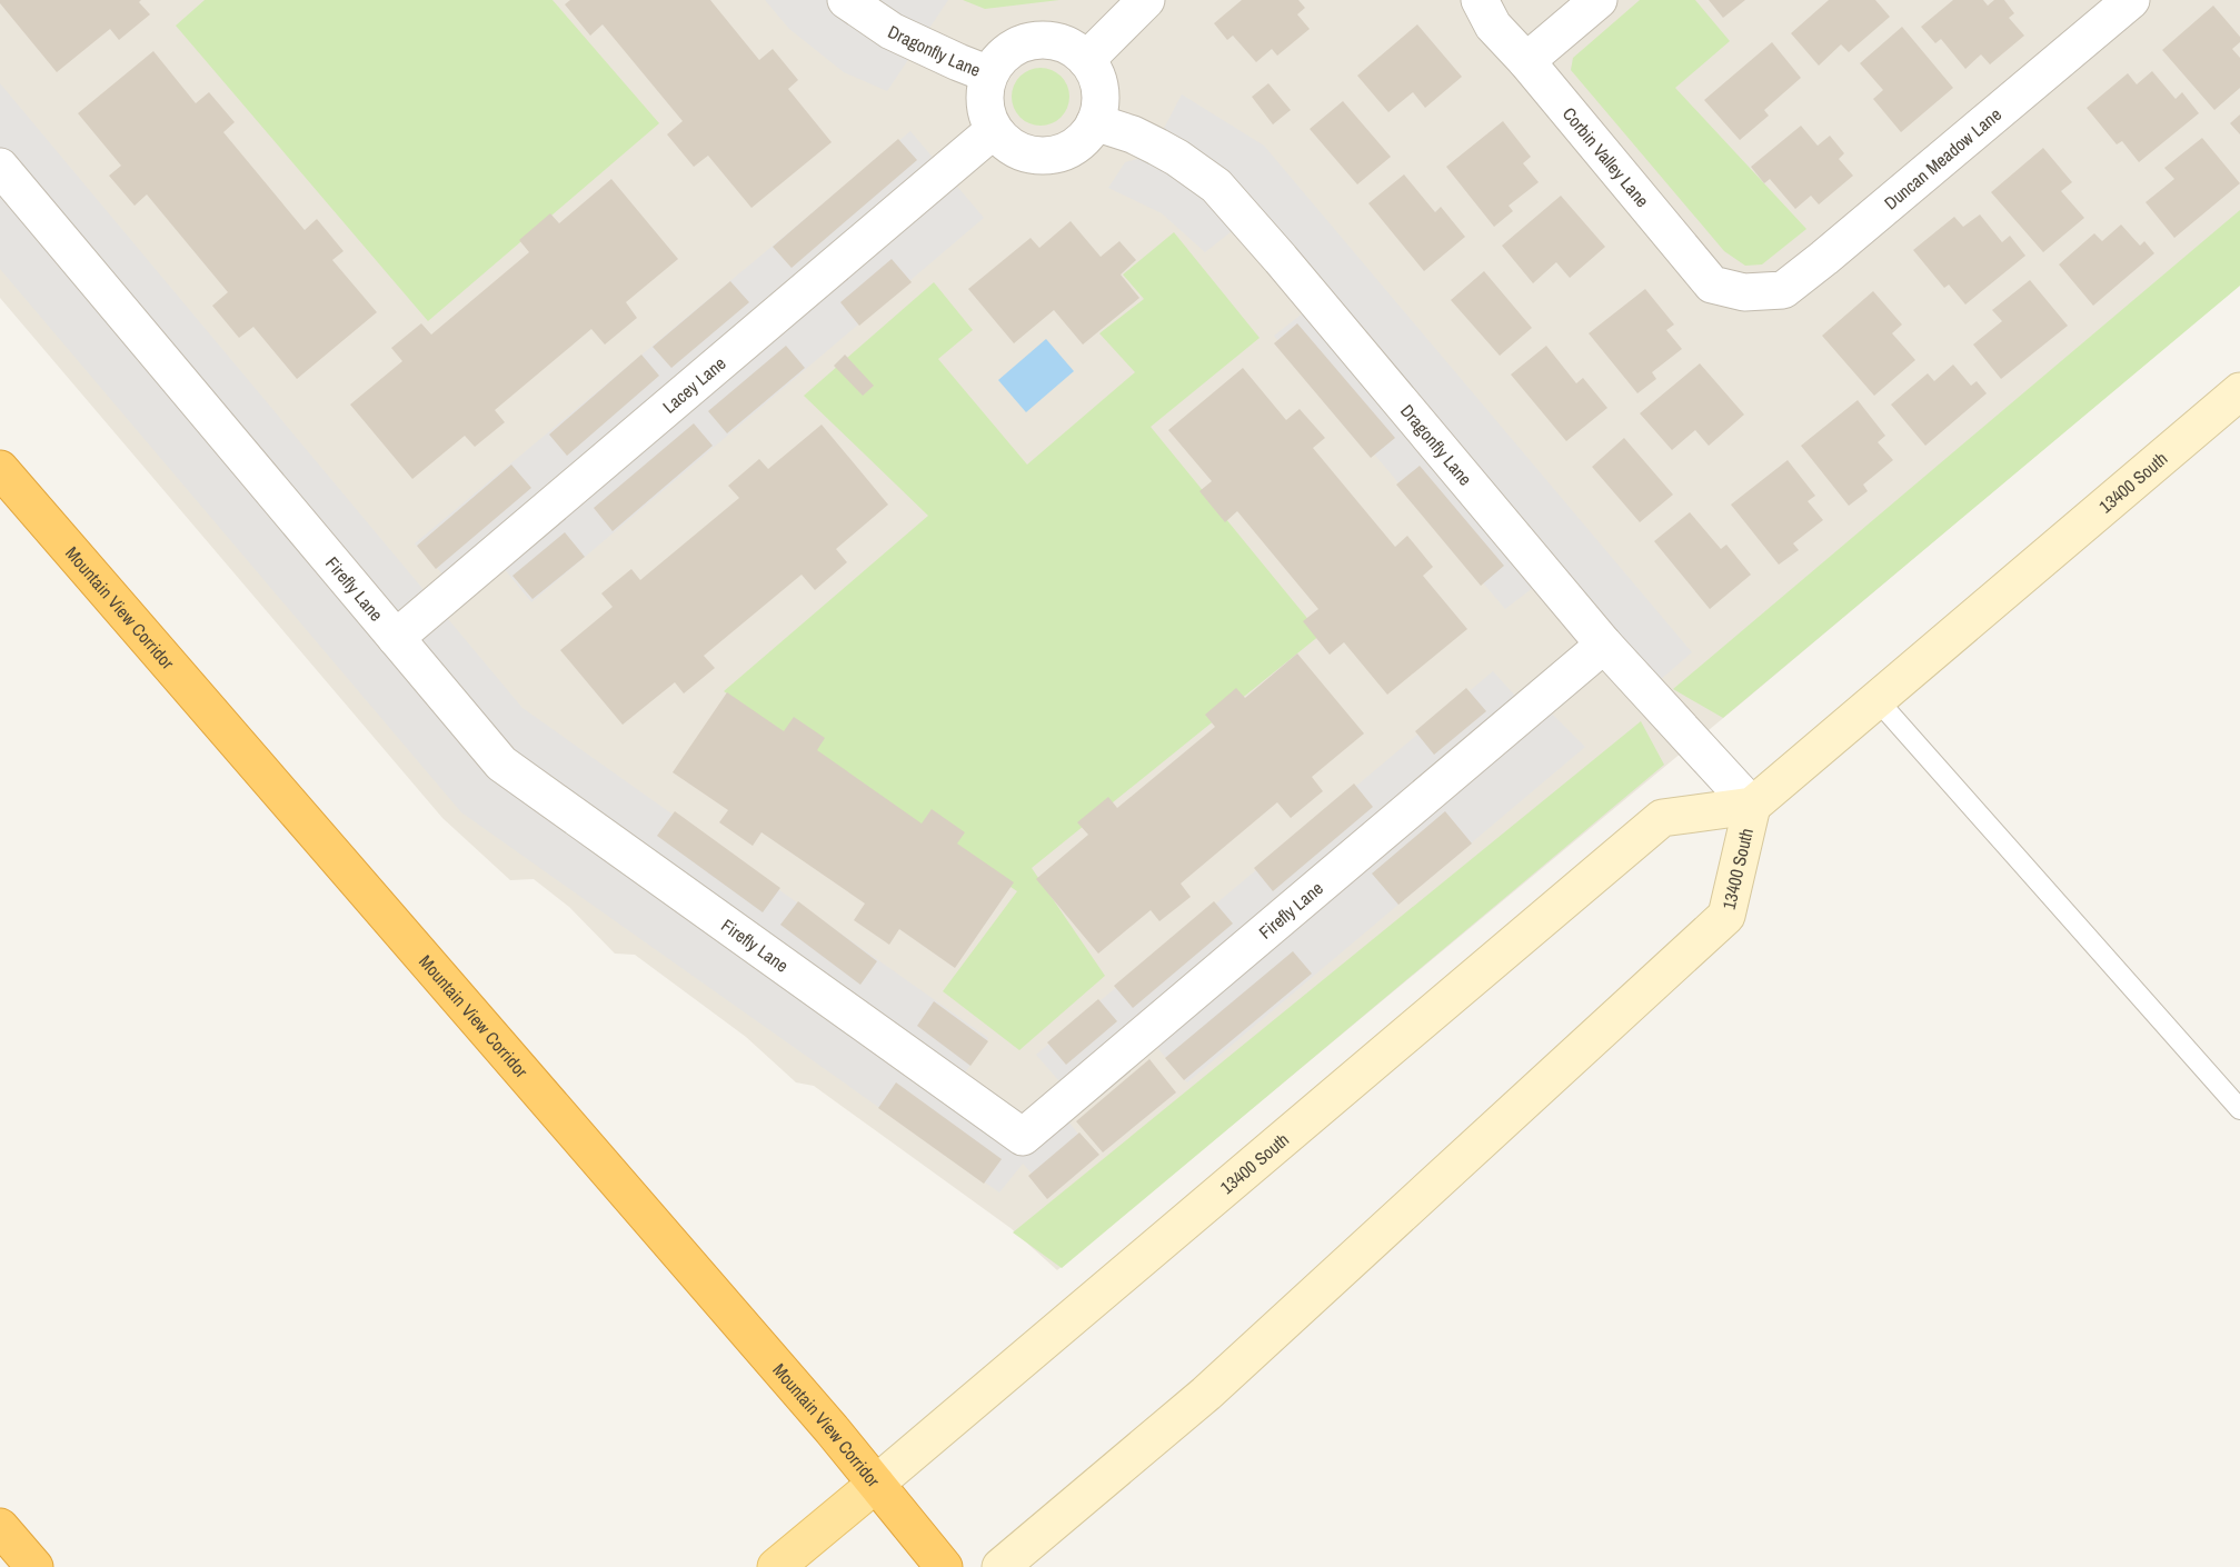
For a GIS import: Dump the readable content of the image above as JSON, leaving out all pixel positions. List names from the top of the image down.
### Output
{
  "streets": {
    "highway": ["Mountain View Corridor"],
    "main road": ["13400 South"],
    "street": [
      "Dragonfly Lane",
      "Corbin Valley Lane",
      "Duncan Meadow Lane",
      "Lacey Lane",
      "Firefly Lane"
    ]
  },
  "crossings": [
    ["Dragonfly Lane", "Lacey Lane"],
    ["Dragonfly Lane", "13400 South"],
    ["Dragonfly Lane", "Firefly Lane"],
    ["Corbin Valley Lane", "Duncan Meadow Lane"],
    ["Lacey Lane", "Firefly Lane"],
    ["13400 South", "Mountain View Corridor"]
  ]
}
